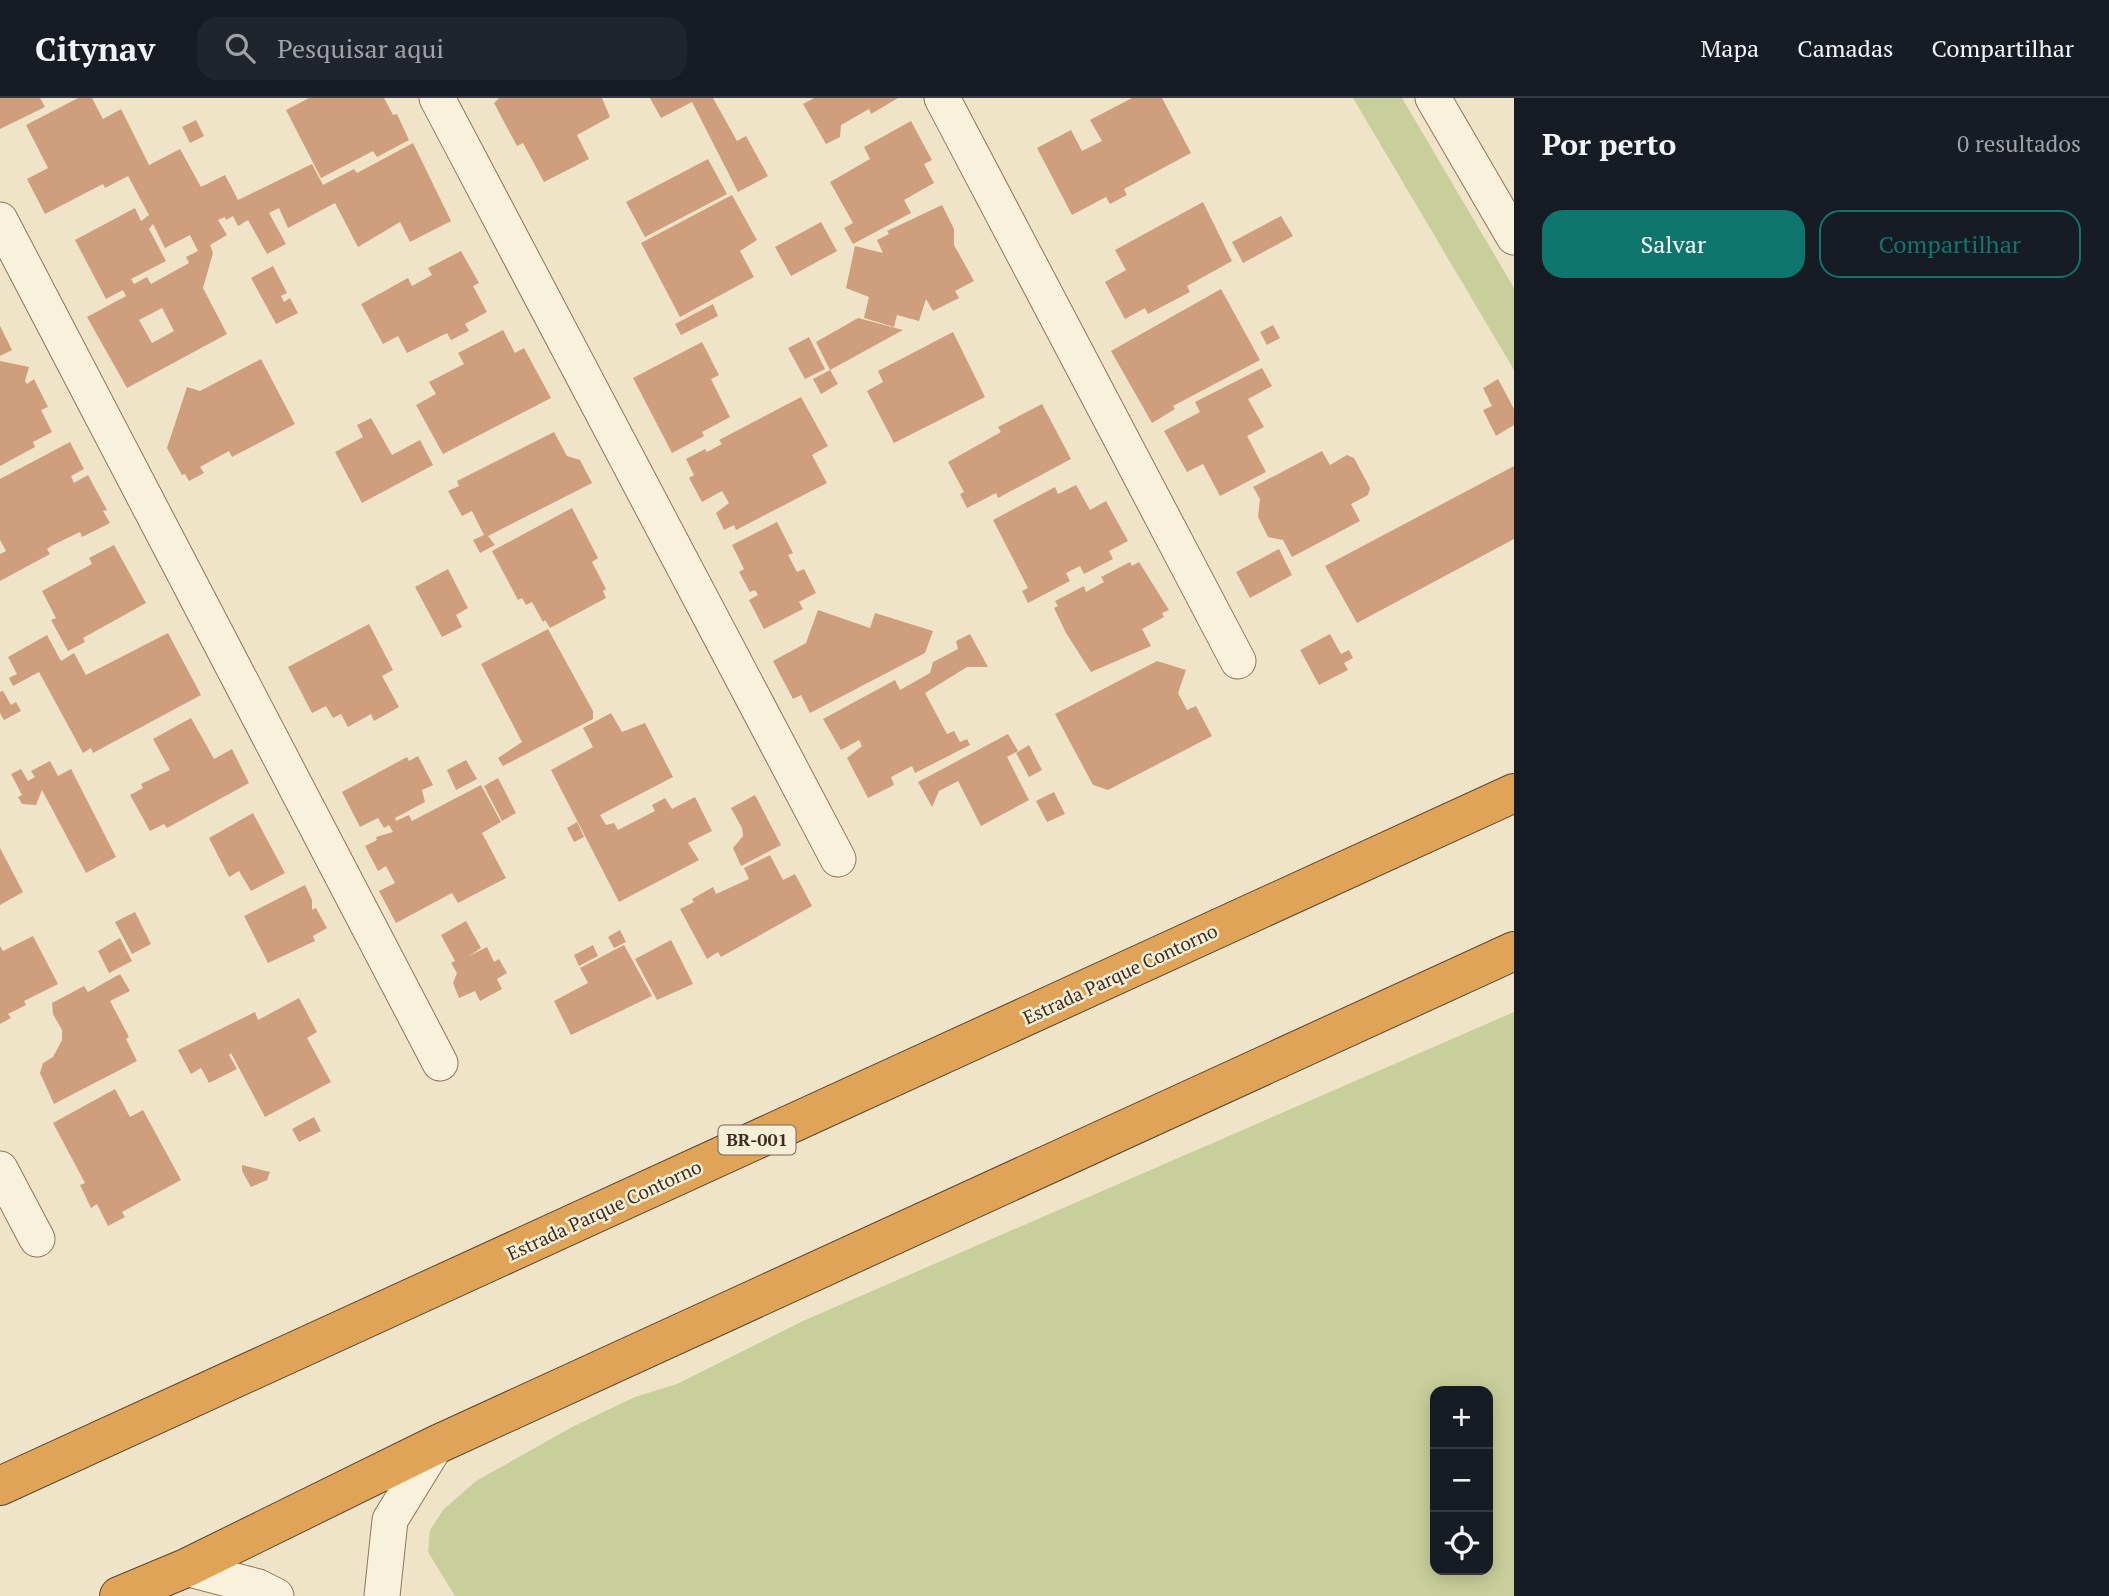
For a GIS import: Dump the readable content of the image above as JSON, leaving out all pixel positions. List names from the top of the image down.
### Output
{
  "streets": {
    "highway": ["Estrada Parque Contorno", "BR-001"]
  },
  "page": {
    "header": "Citynav",
    "search": "Pesquisar aqui",
    "nav": ["Mapa", "Camadas", "Compartilhar"],
    "heading": ["Por perto", "0 resultados"],
    "buttons": ["Salvar", "Compartilhar"],
    "map_buttons": ["+", "−"]
  }
}
